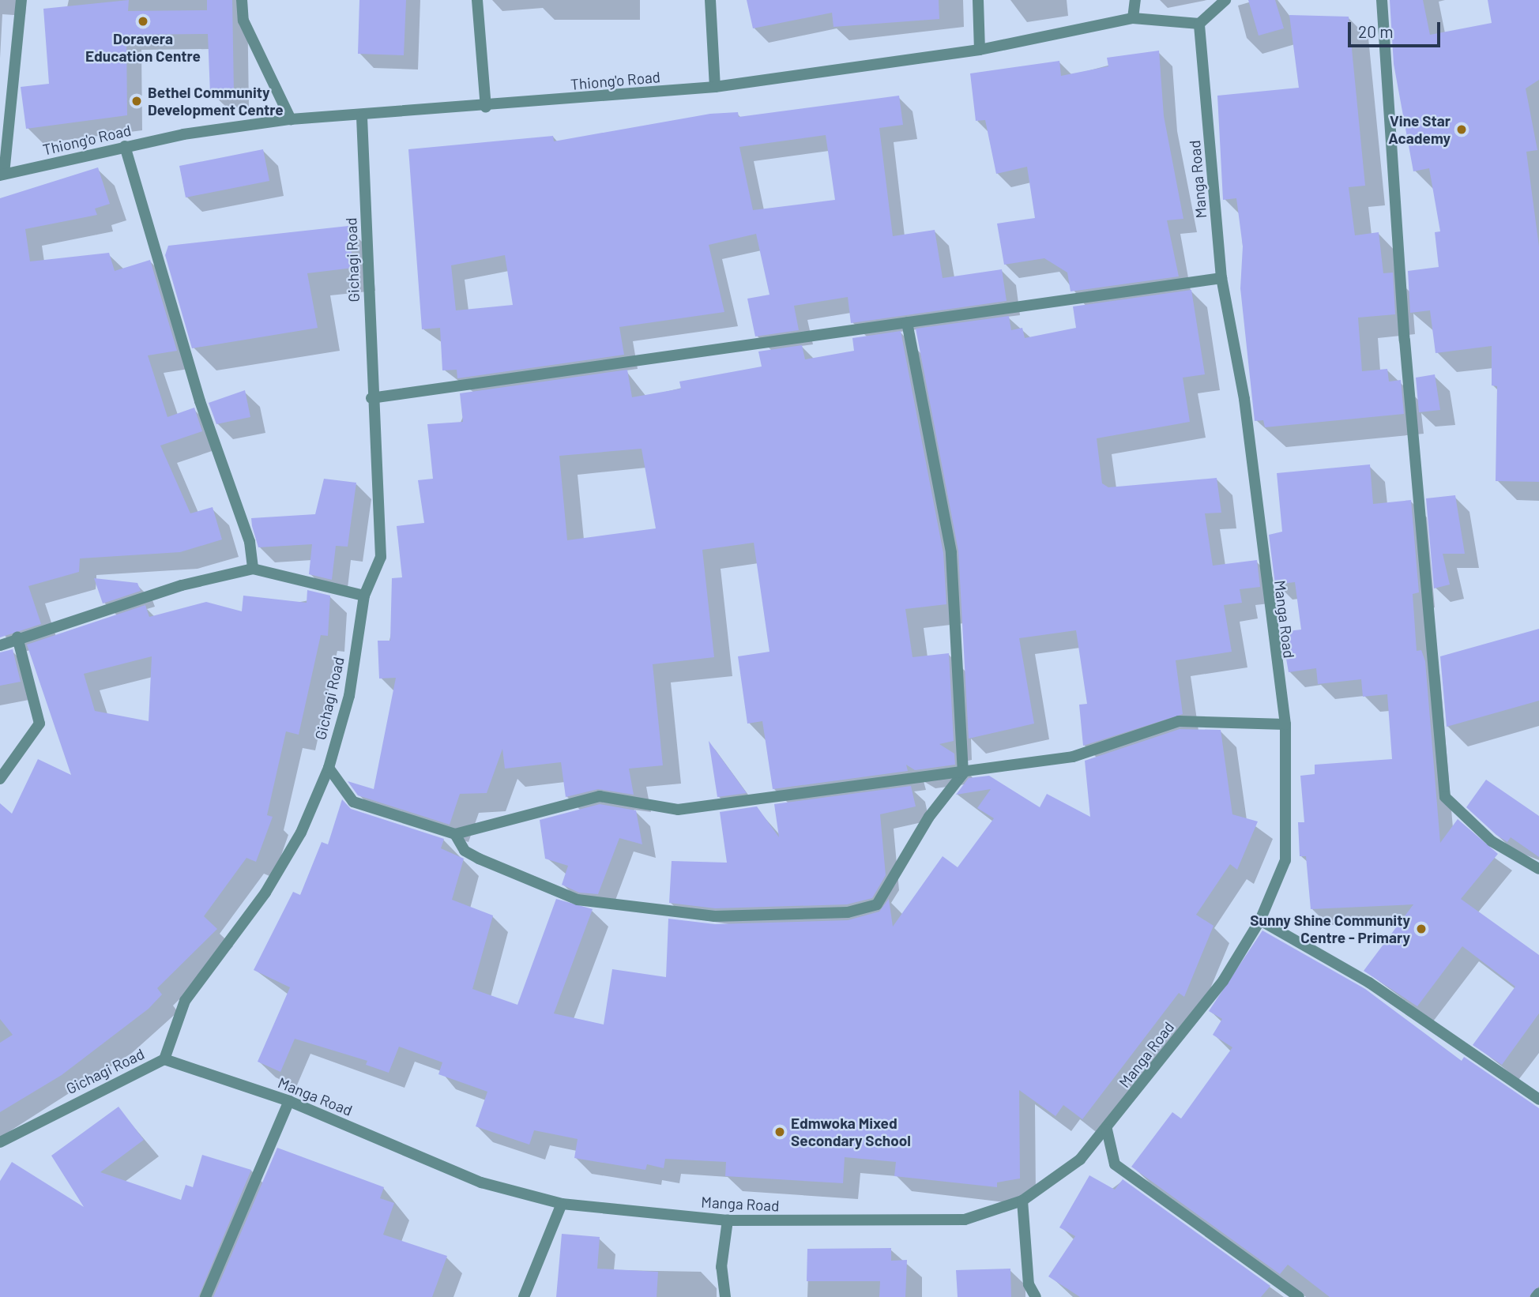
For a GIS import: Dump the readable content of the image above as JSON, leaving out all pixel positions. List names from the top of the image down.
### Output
{
  "streets": {
    "street": ["Thiong'o Road", "Manga Road", "Gichagi Road"]
  },
  "crossings": [
    ["Thiong'o Road", "Manga Road"],
    ["Thiong'o Road", "Gichagi Road"],
    ["Manga Road", "Gichagi Road"]
  ],
  "places": [
    "Doravera Education Centre",
    "Bethel Community Development Centre",
    "Vine Star Academy",
    "Sunny Shine Community Centre - Primary",
    "Edmwoka Mixed Secondary School"
  ],
  "scale_bar": "20 m"
}
